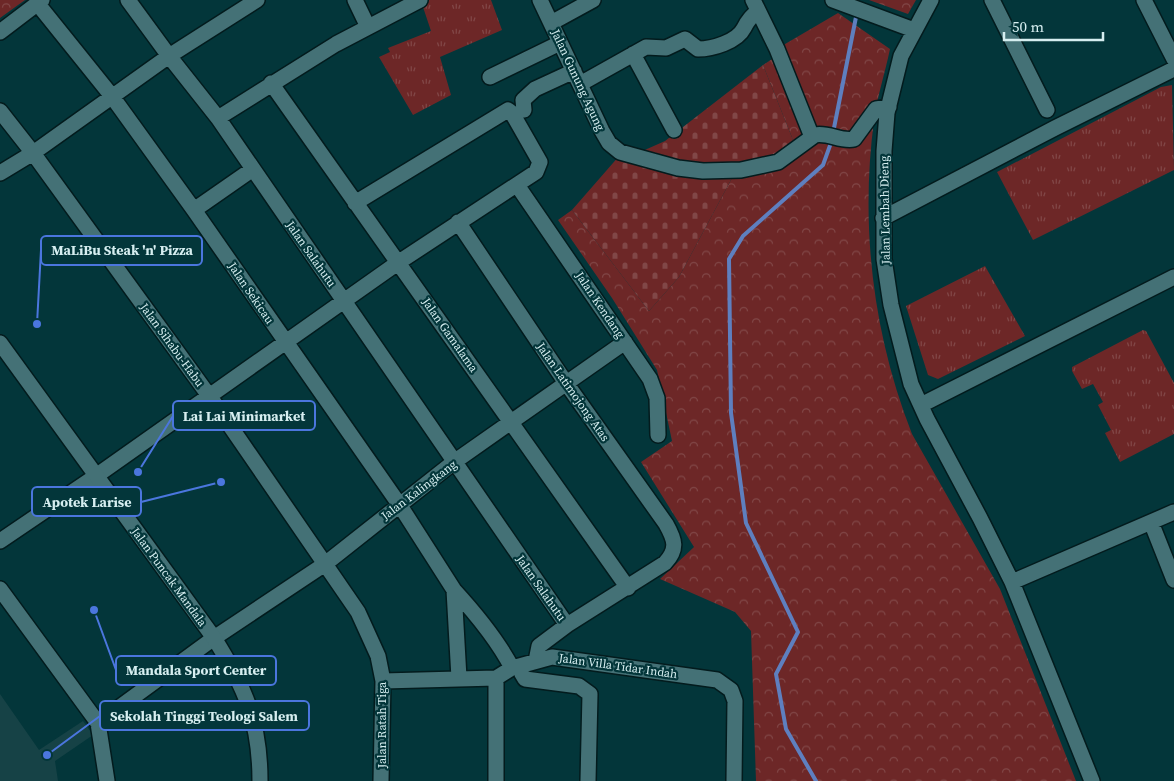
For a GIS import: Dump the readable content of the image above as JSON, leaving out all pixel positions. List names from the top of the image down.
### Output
{
  "streets": {
    "street": [
      "Jalan Gunung Agung",
      "Jalan Lembah Dieng",
      "Jalan Salahutu",
      "Jalan Sekicau",
      "Jalan Kendang",
      "Jalan Gamalama",
      "Jalan Sihabu-Habu",
      "Jalan Latimojong Atas",
      "Jalan Kalingkang",
      "Jalan Puncak Mandala",
      "Jalan Villa Tidar Indah",
      "Jalan Ratah Tiga"
    ]
  },
  "crossings": [
    ["Jalan Salahutu", "Jalan Kalingkang"],
    ["Jalan Sekicau", "Jalan Kalingkang"],
    ["Jalan Sekicau", "Jalan Villa Tidar Indah"],
    ["Jalan Kendang", "Jalan Kalingkang"],
    ["Jalan Gamalama", "Jalan Latimojong Atas"],
    ["Jalan Gamalama", "Jalan Kalingkang"],
    ["Jalan Sihabu-Habu", "Jalan Kalingkang"],
    ["Jalan Sihabu-Habu", "Jalan Ratah Tiga"],
    ["Jalan Latimojong Atas", "Jalan Kalingkang"],
    ["Jalan Kalingkang", "Jalan Puncak Mandala"],
    ["Jalan Kalingkang", "Jalan Ratah Tiga"]
  ],
  "places": [
    "MaLiBu Steak 'n' Pizza",
    "Lai Lai Minimarket",
    "Apotek Larise",
    "Mandala Sport Center",
    "Sekolah Tinggi Teologi Salem"
  ],
  "scale_bar": "50 m"
}
